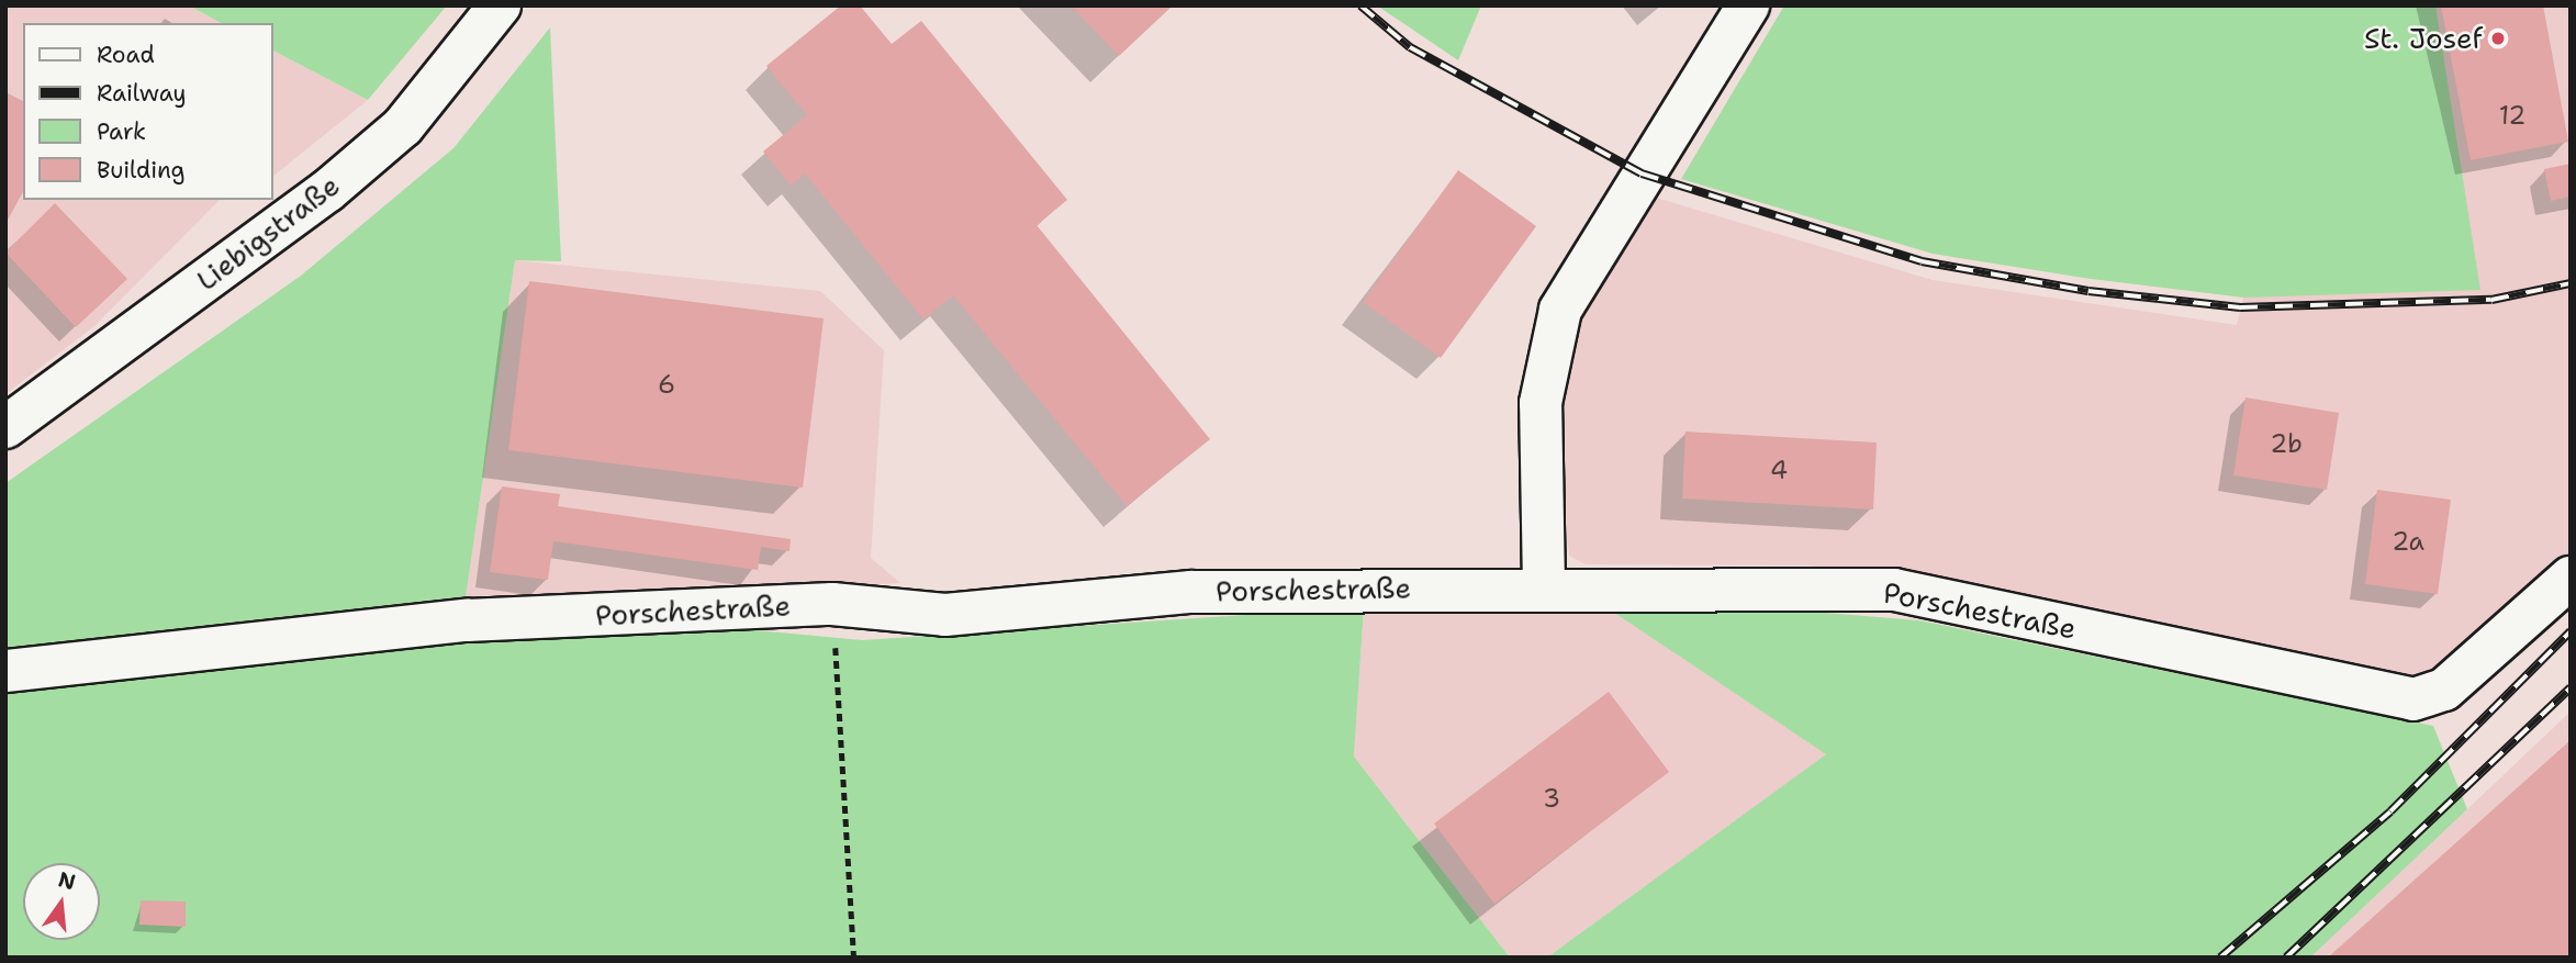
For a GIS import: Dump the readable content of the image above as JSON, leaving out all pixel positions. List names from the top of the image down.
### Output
{
  "streets": {
    "street": ["Liebigstraße", "Porschestraße"]
  },
  "places": ["St. Josef"],
  "house_numbers": [
    "12",
    "6",
    "2b",
    "4",
    "2a",
    "3"
  ],
  "legend": [
    "Road",
    "Railway",
    "Park",
    "Building"
  ],
  "north": "top"
}
